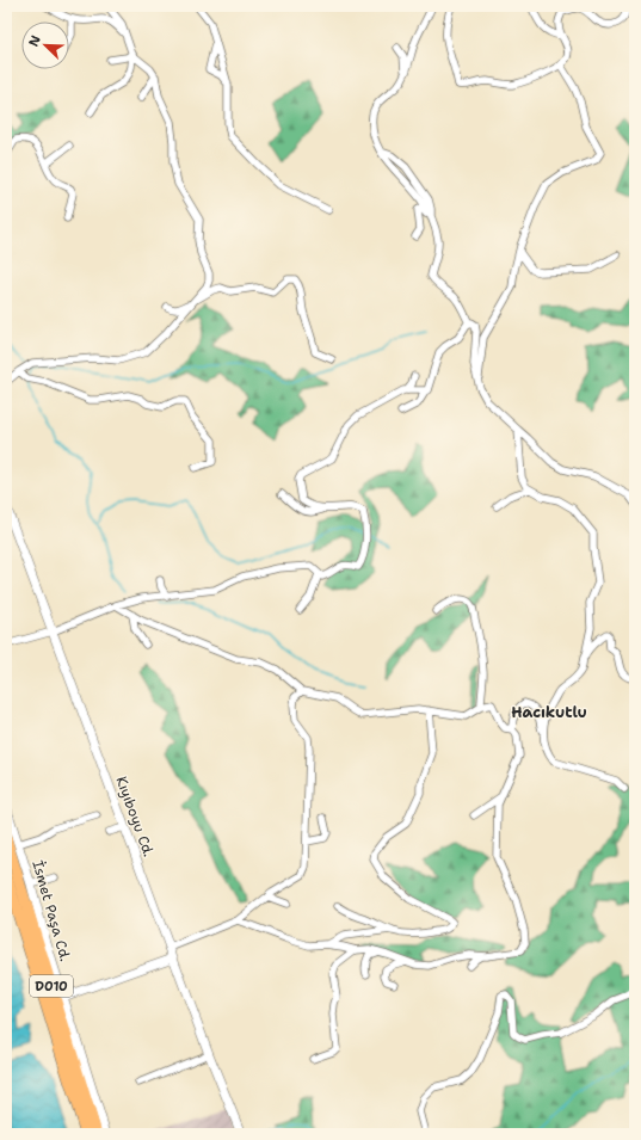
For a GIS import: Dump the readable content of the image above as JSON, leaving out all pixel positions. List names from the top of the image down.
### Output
{
  "streets": {
    "highway": ["D010"],
    "street": ["Kıyıboyu Cd.", "İsmet Paşa Cd."]
  },
  "districts": ["Hacıkutlu"],
  "north": "top left"
}
